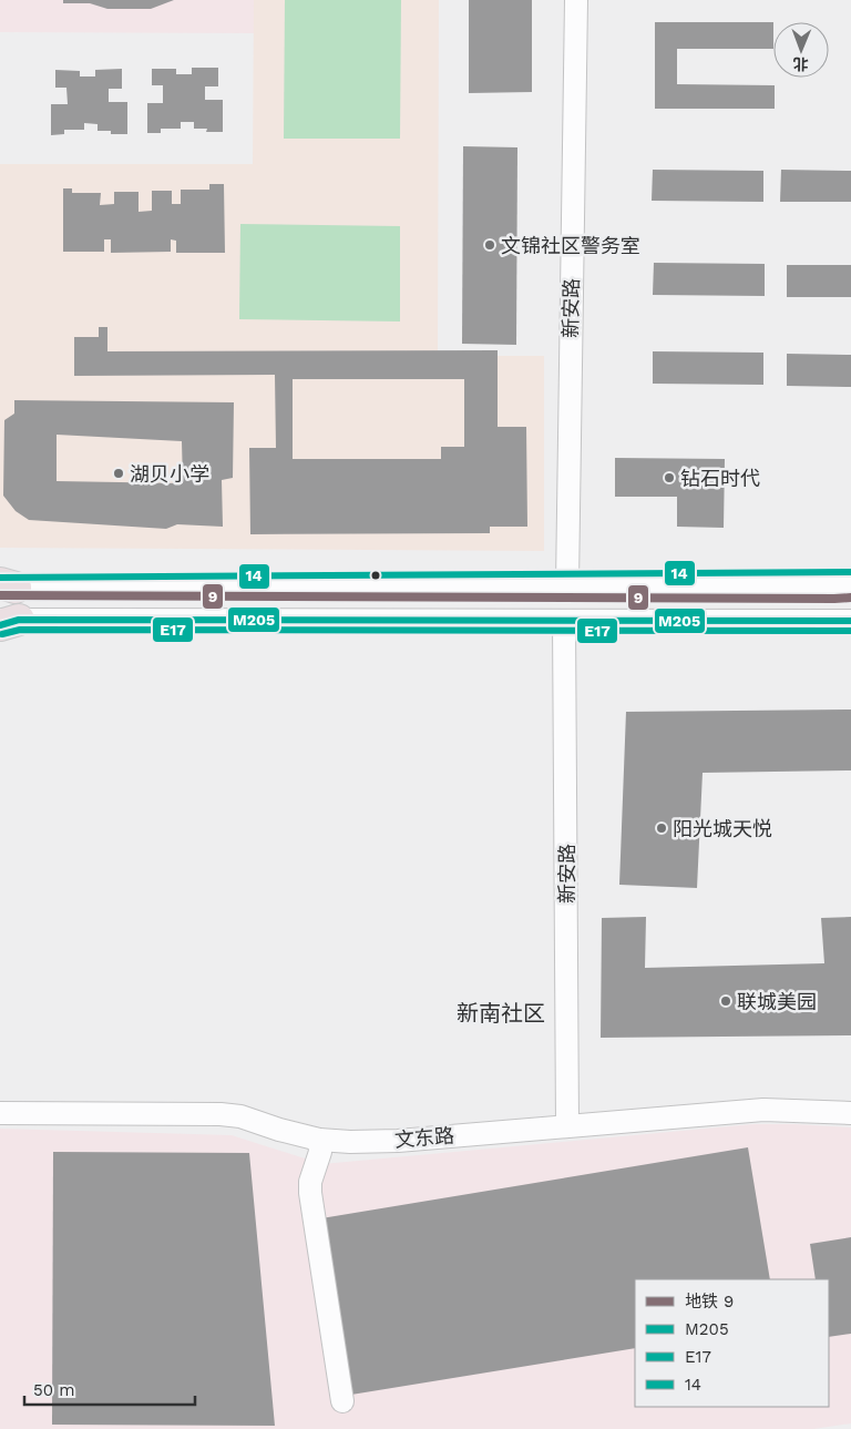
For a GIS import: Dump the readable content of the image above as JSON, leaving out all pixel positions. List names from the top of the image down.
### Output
{
  "streets": {
    "street": ["新安路", "文东路"]
  },
  "crossings": [
    ["新安路", "文东路"]
  ],
  "districts": ["新南社区"],
  "places": [
    "文锦社区警务室",
    "湖贝小学",
    "钻石时代",
    "阳光城天悦",
    "联城美园"
  ],
  "lines": [
    "transit line 14",
    "metro line 9",
    "transit line M205",
    "transit line E17"
  ],
  "legend": [
    "地铁 9",
    "M205",
    "E17",
    "14"
  ],
  "scale_bar": "50 m",
  "north": "bottom"
}
